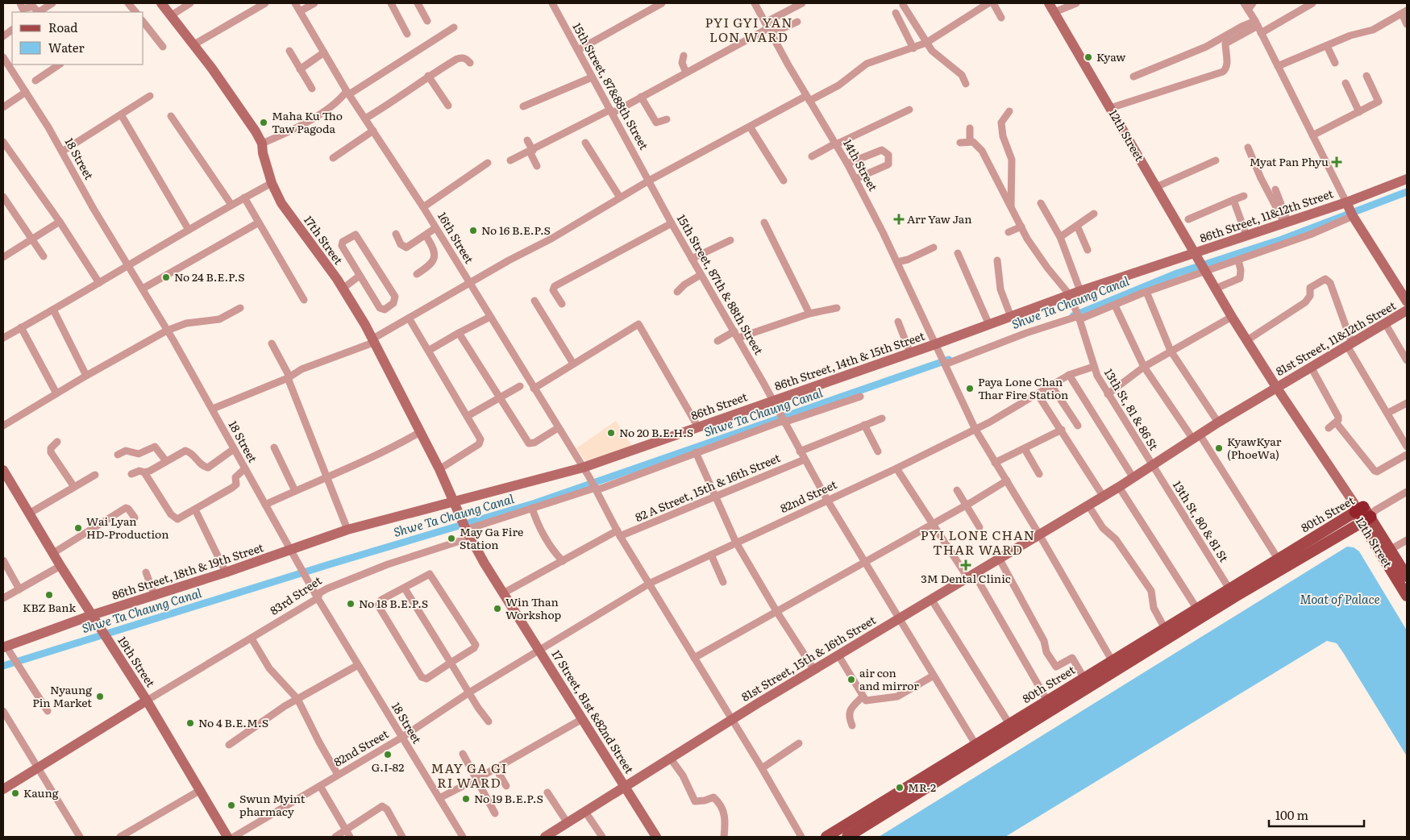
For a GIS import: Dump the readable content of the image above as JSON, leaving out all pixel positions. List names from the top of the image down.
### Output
{
  "streets": {
    "main road": ["12th Street", "80th Street"],
    "street": [
      "15th Street, 87&88th Street",
      "18 Street",
      "14th Street",
      "86th Street, 11&12th Street",
      "16th Street",
      "17th Street",
      "15th Street, 87th & 88th Street",
      "81st Street, 11&12th Street",
      "86th Street, 14th & 15th Street",
      "86th Street",
      "13th St, 81 & 86 St",
      "82 A Street, 15th & 16th Street",
      "82nd Street",
      "13th St, 80 & 81 St",
      "86th Street, 18th & 19th Street",
      "83rd Street",
      "81st Street, 15th & 16th Street",
      "19th Street",
      "17 Street, 81st &82nd Street"
    ]
  },
  "crossings": [
    ["15th Street, 87&88th Street", "15th Street, 87th & 88th Street"],
    ["12th Street", "86th Street, 11&12th Street"],
    ["12th Street", "81st Street, 11&12th Street"],
    ["12th Street", "80th Street"],
    ["18 Street", "82nd Street"],
    ["18 Street", "86th Street, 18th & 19th Street"],
    ["18 Street", "83rd Street"],
    ["14th Street", "86th Street, 14th & 15th Street"],
    ["14th Street", "82nd Street"],
    ["14th Street", "80th Street"],
    ["14th Street", "81st Street, 15th & 16th Street"],
    ["86th Street, 11&12th Street", "86th Street, 14th & 15th Street"],
    ["86th Street, 11&12th Street", "13th St, 81 & 86 St"],
    ["16th Street", "86th Street"],
    ["16th Street", "82 A Street, 15th & 16th Street"],
    ["16th Street", "82nd Street"],
    ["16th Street", "83rd Street"],
    ["16th Street", "81st Street, 15th & 16th Street"],
    ["17th Street", "86th Street"],
    ["17th Street", "82 A Street, 15th & 16th Street"],
    ["17th Street", "86th Street, 18th & 19th Street"],
    ["17th Street", "83rd Street"],
    ["17th Street", "17 Street, 81st &82nd Street"],
    ["15th Street, 87th & 88th Street", "86th Street, 14th & 15th Street"],
    ["15th Street, 87th & 88th Street", "86th Street"],
    ["15th Street, 87th & 88th Street", "82 A Street, 15th & 16th Street"],
    ["15th Street, 87th & 88th Street", "82nd Street"],
    ["15th Street, 87th & 88th Street", "80th Street"],
    ["15th Street, 87th & 88th Street", "83rd Street"],
    ["15th Street, 87th & 88th Street", "81st Street, 15th & 16th Street"],
    ["81st Street, 11&12th Street", "13th St, 81 & 86 St"],
    ["81st Street, 11&12th Street", "13th St, 80 & 81 St"],
    ["81st Street, 11&12th Street", "81st Street, 15th & 16th Street"],
    ["86th Street, 14th & 15th Street", "86th Street"],
    ["86th Street, 14th & 15th Street", "13th St, 81 & 86 St"],
    ["86th Street", "86th Street, 18th & 19th Street"],
    ["13th St, 81 & 86 St", "82nd Street"],
    ["13th St, 81 & 86 St", "13th St, 80 & 81 St"],
    ["82 A Street, 15th & 16th Street", "17 Street, 81st &82nd Street"],
    ["82nd Street", "17 Street, 81st &82nd Street"],
    ["80th Street", "13th St, 80 & 81 St"],
    ["86th Street, 18th & 19th Street", "19th Street"],
    ["83rd Street", "19th Street"],
    ["81st Street, 15th & 16th Street", "17 Street, 81st &82nd Street"]
  ],
  "districts": ["PYI GYI YAN LON WARD", "PYI LONE CHAN THAR WARD", "MAY GA GI RI WARD"],
  "water": ["Shwe Ta Chaung Canal", "Moat of Palace"],
  "places": {
    "other": [
      "Kyaw",
      "Maha Ku Tho Taw Pagoda",
      "No 16 B.E.P.S",
      "No 24 B.E.P.S",
      "Paya Lone Chan Thar Fire Station",
      "No 20 B.E.H.S",
      "KyawKyar (PhoeWa)",
      "Wai Lyan HD-Production",
      "May Ga Fire Station",
      "KBZ Bank",
      "No 18 B.E.P.S",
      "Win Than Workshop",
      "air con and mirror",
      "Nyaung Pin Market",
      "No 4 B.E.M.S",
      "G.I-82",
      "MR-2",
      "Kaung",
      "No 19 B.E.P.S",
      "Swun Myint pharmacy"
    ],
    "health": ["Myat Pan Phyu", "Arr Yaw Jan", "3M Dental Clinic"]
  },
  "legend": ["Road", "Water"],
  "scale_bar": "100 m"
}
